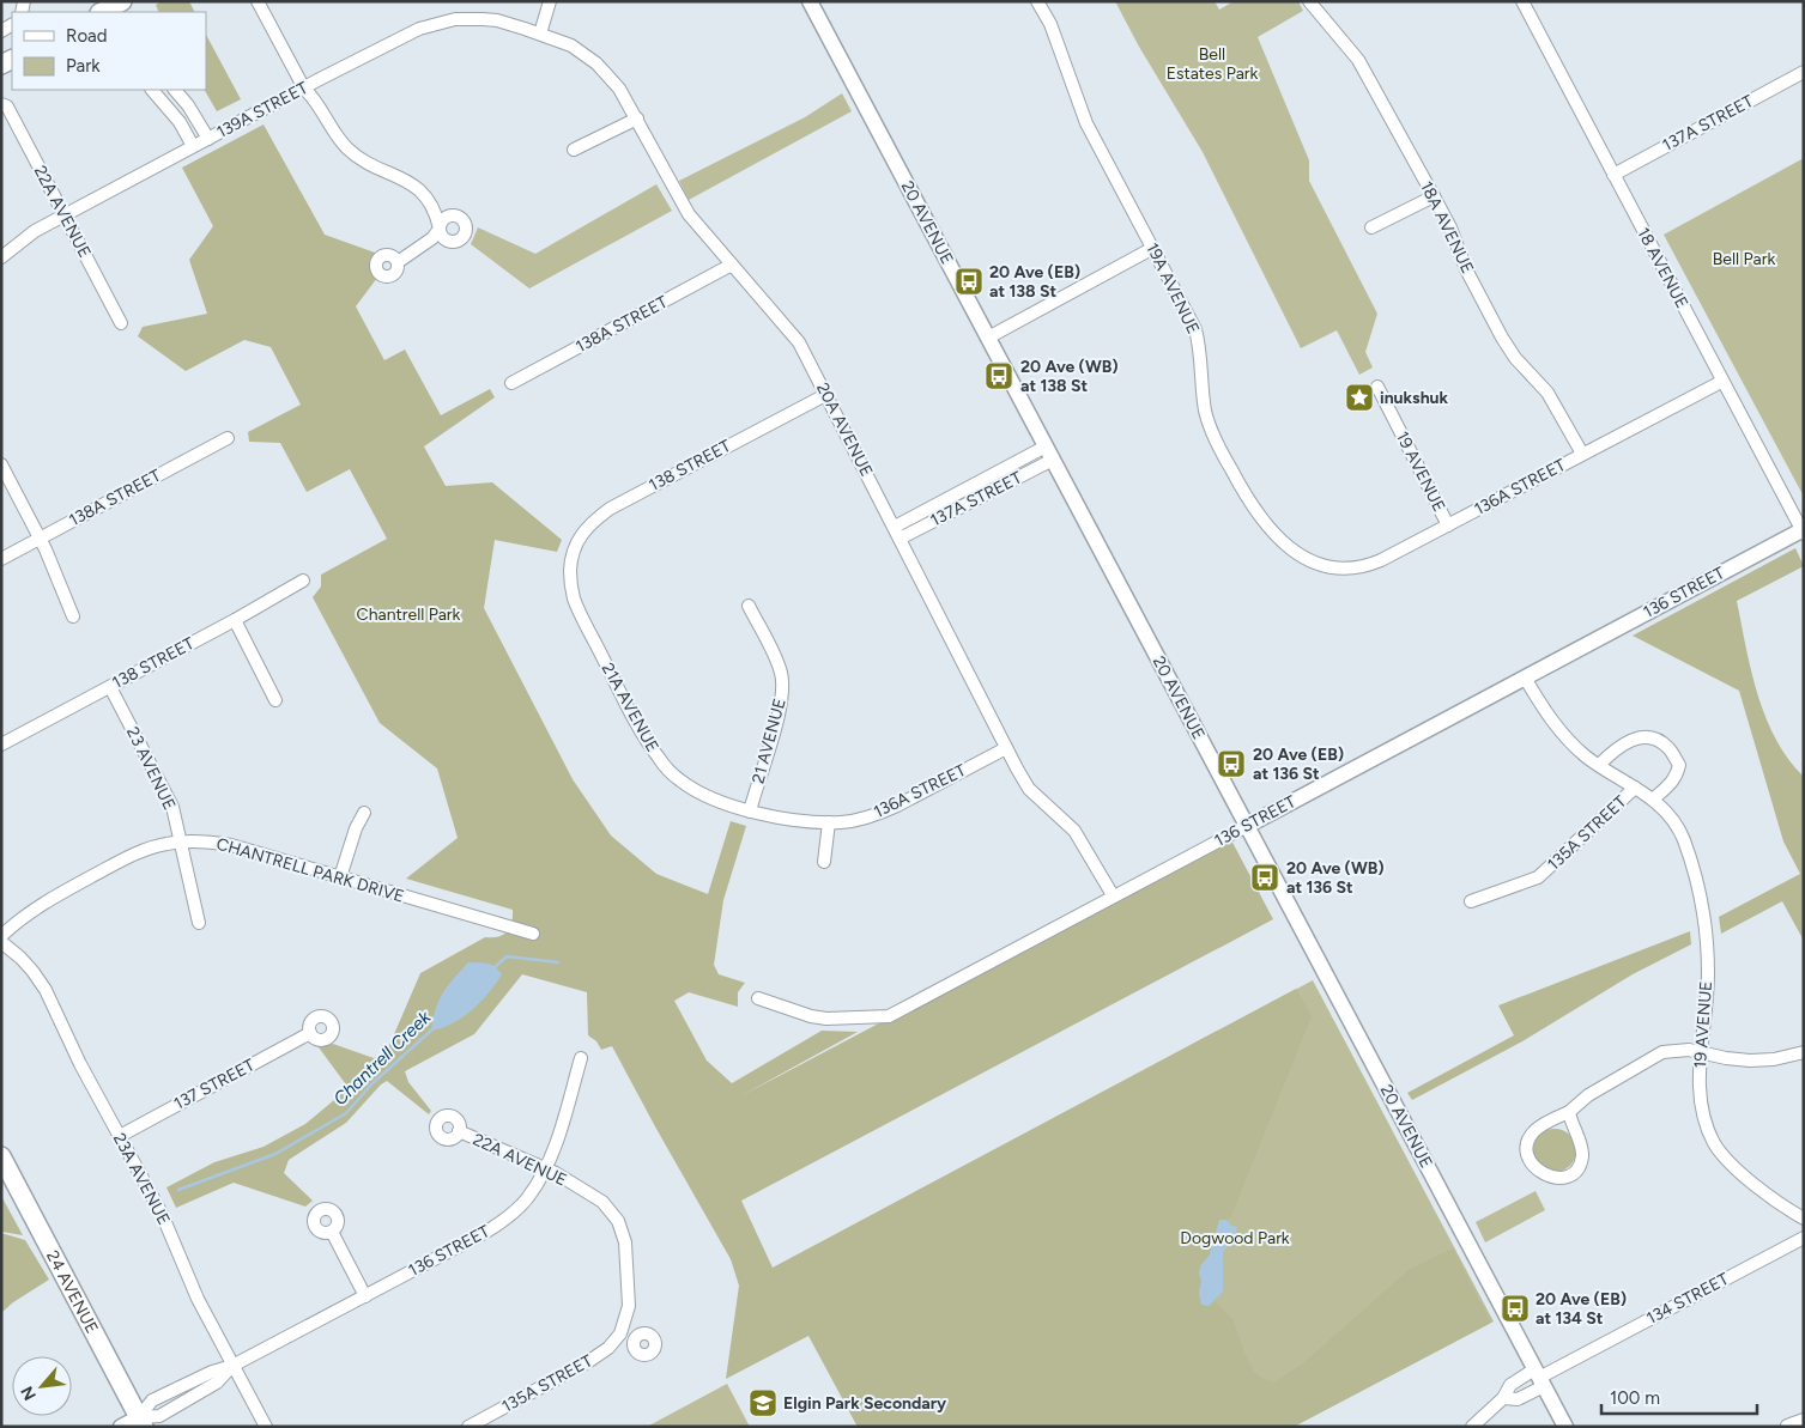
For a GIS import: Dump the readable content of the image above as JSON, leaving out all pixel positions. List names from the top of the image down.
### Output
{
  "streets": {
    "main road": ["24 AVENUE"],
    "street": [
      "139A STREET",
      "137A STREET",
      "22A AVENUE",
      "20 AVENUE",
      "18A AVENUE",
      "18 AVENUE",
      "19A AVENUE",
      "138A STREET",
      "20A AVENUE",
      "138 STREET",
      "19 AVENUE",
      "136A STREET",
      "136 STREET",
      "21A AVENUE",
      "21 AVENUE",
      "23 AVENUE",
      "135A STREET",
      "CHANTRELL PARK DRIVE",
      "137 STREET",
      "23A AVENUE",
      "134 STREET"
    ]
  },
  "crossings": [
    ["139A STREET", "22A AVENUE"],
    ["139A STREET", "20A AVENUE"],
    ["137A STREET", "20 AVENUE"],
    ["137A STREET", "18 AVENUE"],
    ["137A STREET", "20A AVENUE"],
    ["22A AVENUE", "136 STREET"],
    ["22A AVENUE", "135A STREET"],
    ["20 AVENUE", "136 STREET"],
    ["20 AVENUE", "134 STREET"],
    ["18A AVENUE", "136A STREET"],
    ["18 AVENUE", "136A STREET"],
    ["18 AVENUE", "136 STREET"],
    ["19A AVENUE", "136A STREET"],
    ["138A STREET", "20A AVENUE"],
    ["20A AVENUE", "138 STREET"],
    ["20A AVENUE", "136A STREET"],
    ["20A AVENUE", "136 STREET"],
    ["138 STREET", "21A AVENUE"],
    ["138 STREET", "23 AVENUE"],
    ["19 AVENUE", "136A STREET"],
    ["19 AVENUE", "136 STREET"],
    ["19 AVENUE", "135A STREET"],
    ["136A STREET", "21A AVENUE"],
    ["136A STREET", "21 AVENUE"],
    ["136 STREET", "23A AVENUE"],
    ["136 STREET", "24 AVENUE"],
    ["21A AVENUE", "21 AVENUE"],
    ["23 AVENUE", "CHANTRELL PARK DRIVE"],
    ["137 STREET", "23A AVENUE"]
  ],
  "water": ["Chantrell Creek"],
  "parks": [
    "Bell Estates Park",
    "Bell Park",
    "Chantrell Park",
    "Dogwood Park"
  ],
  "places": {
    "bus stop": [
      "20 Ave (EB) at 138 St",
      "20 Ave (WB) at 138 St",
      "20 Ave (EB) at 136 St",
      "20 Ave (WB) at 136 St",
      "20 Ave (EB) at 134 St"
    ],
    "place": ["inukshuk"],
    "school or university": ["Elgin Park Secondary"]
  },
  "legend": ["Road", "Park"],
  "scale_bar": "100 m",
  "north": "bottom left"
}
